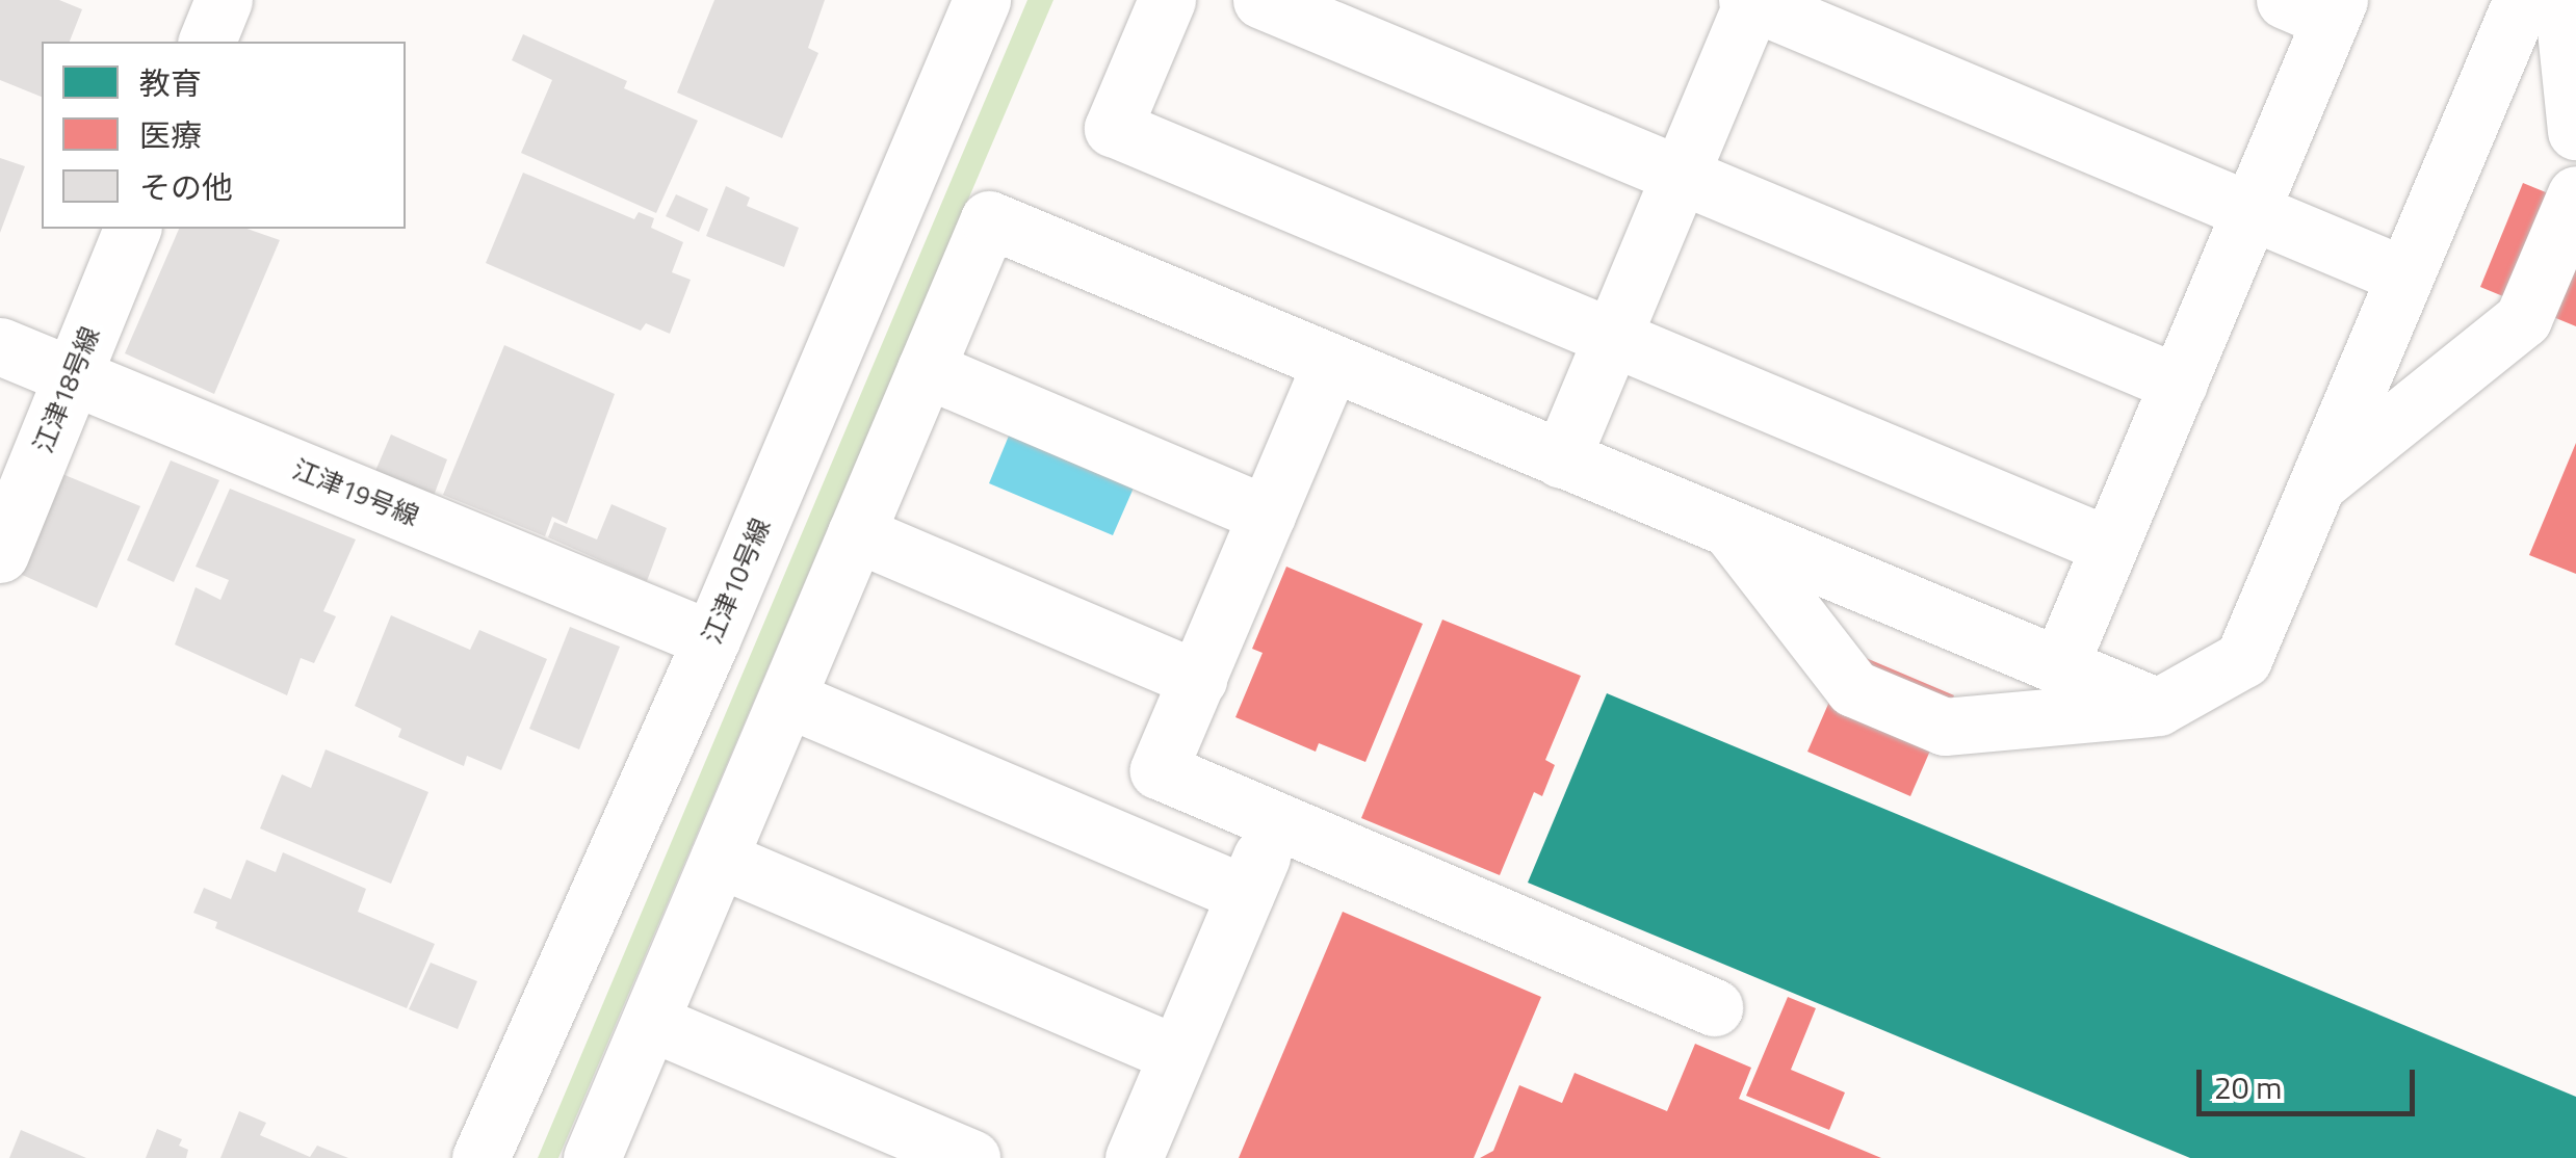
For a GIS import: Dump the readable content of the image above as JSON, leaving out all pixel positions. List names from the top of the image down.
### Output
{
  "streets": {
    "street": ["江津18号線", "江津19号線", "江津10号線"]
  },
  "crossings": [
    ["江津18号線", "江津19号線"],
    ["江津19号線", "江津10号線"]
  ],
  "legend": ["教育", "医療", "その他"],
  "scale_bar": "20 m"
}
